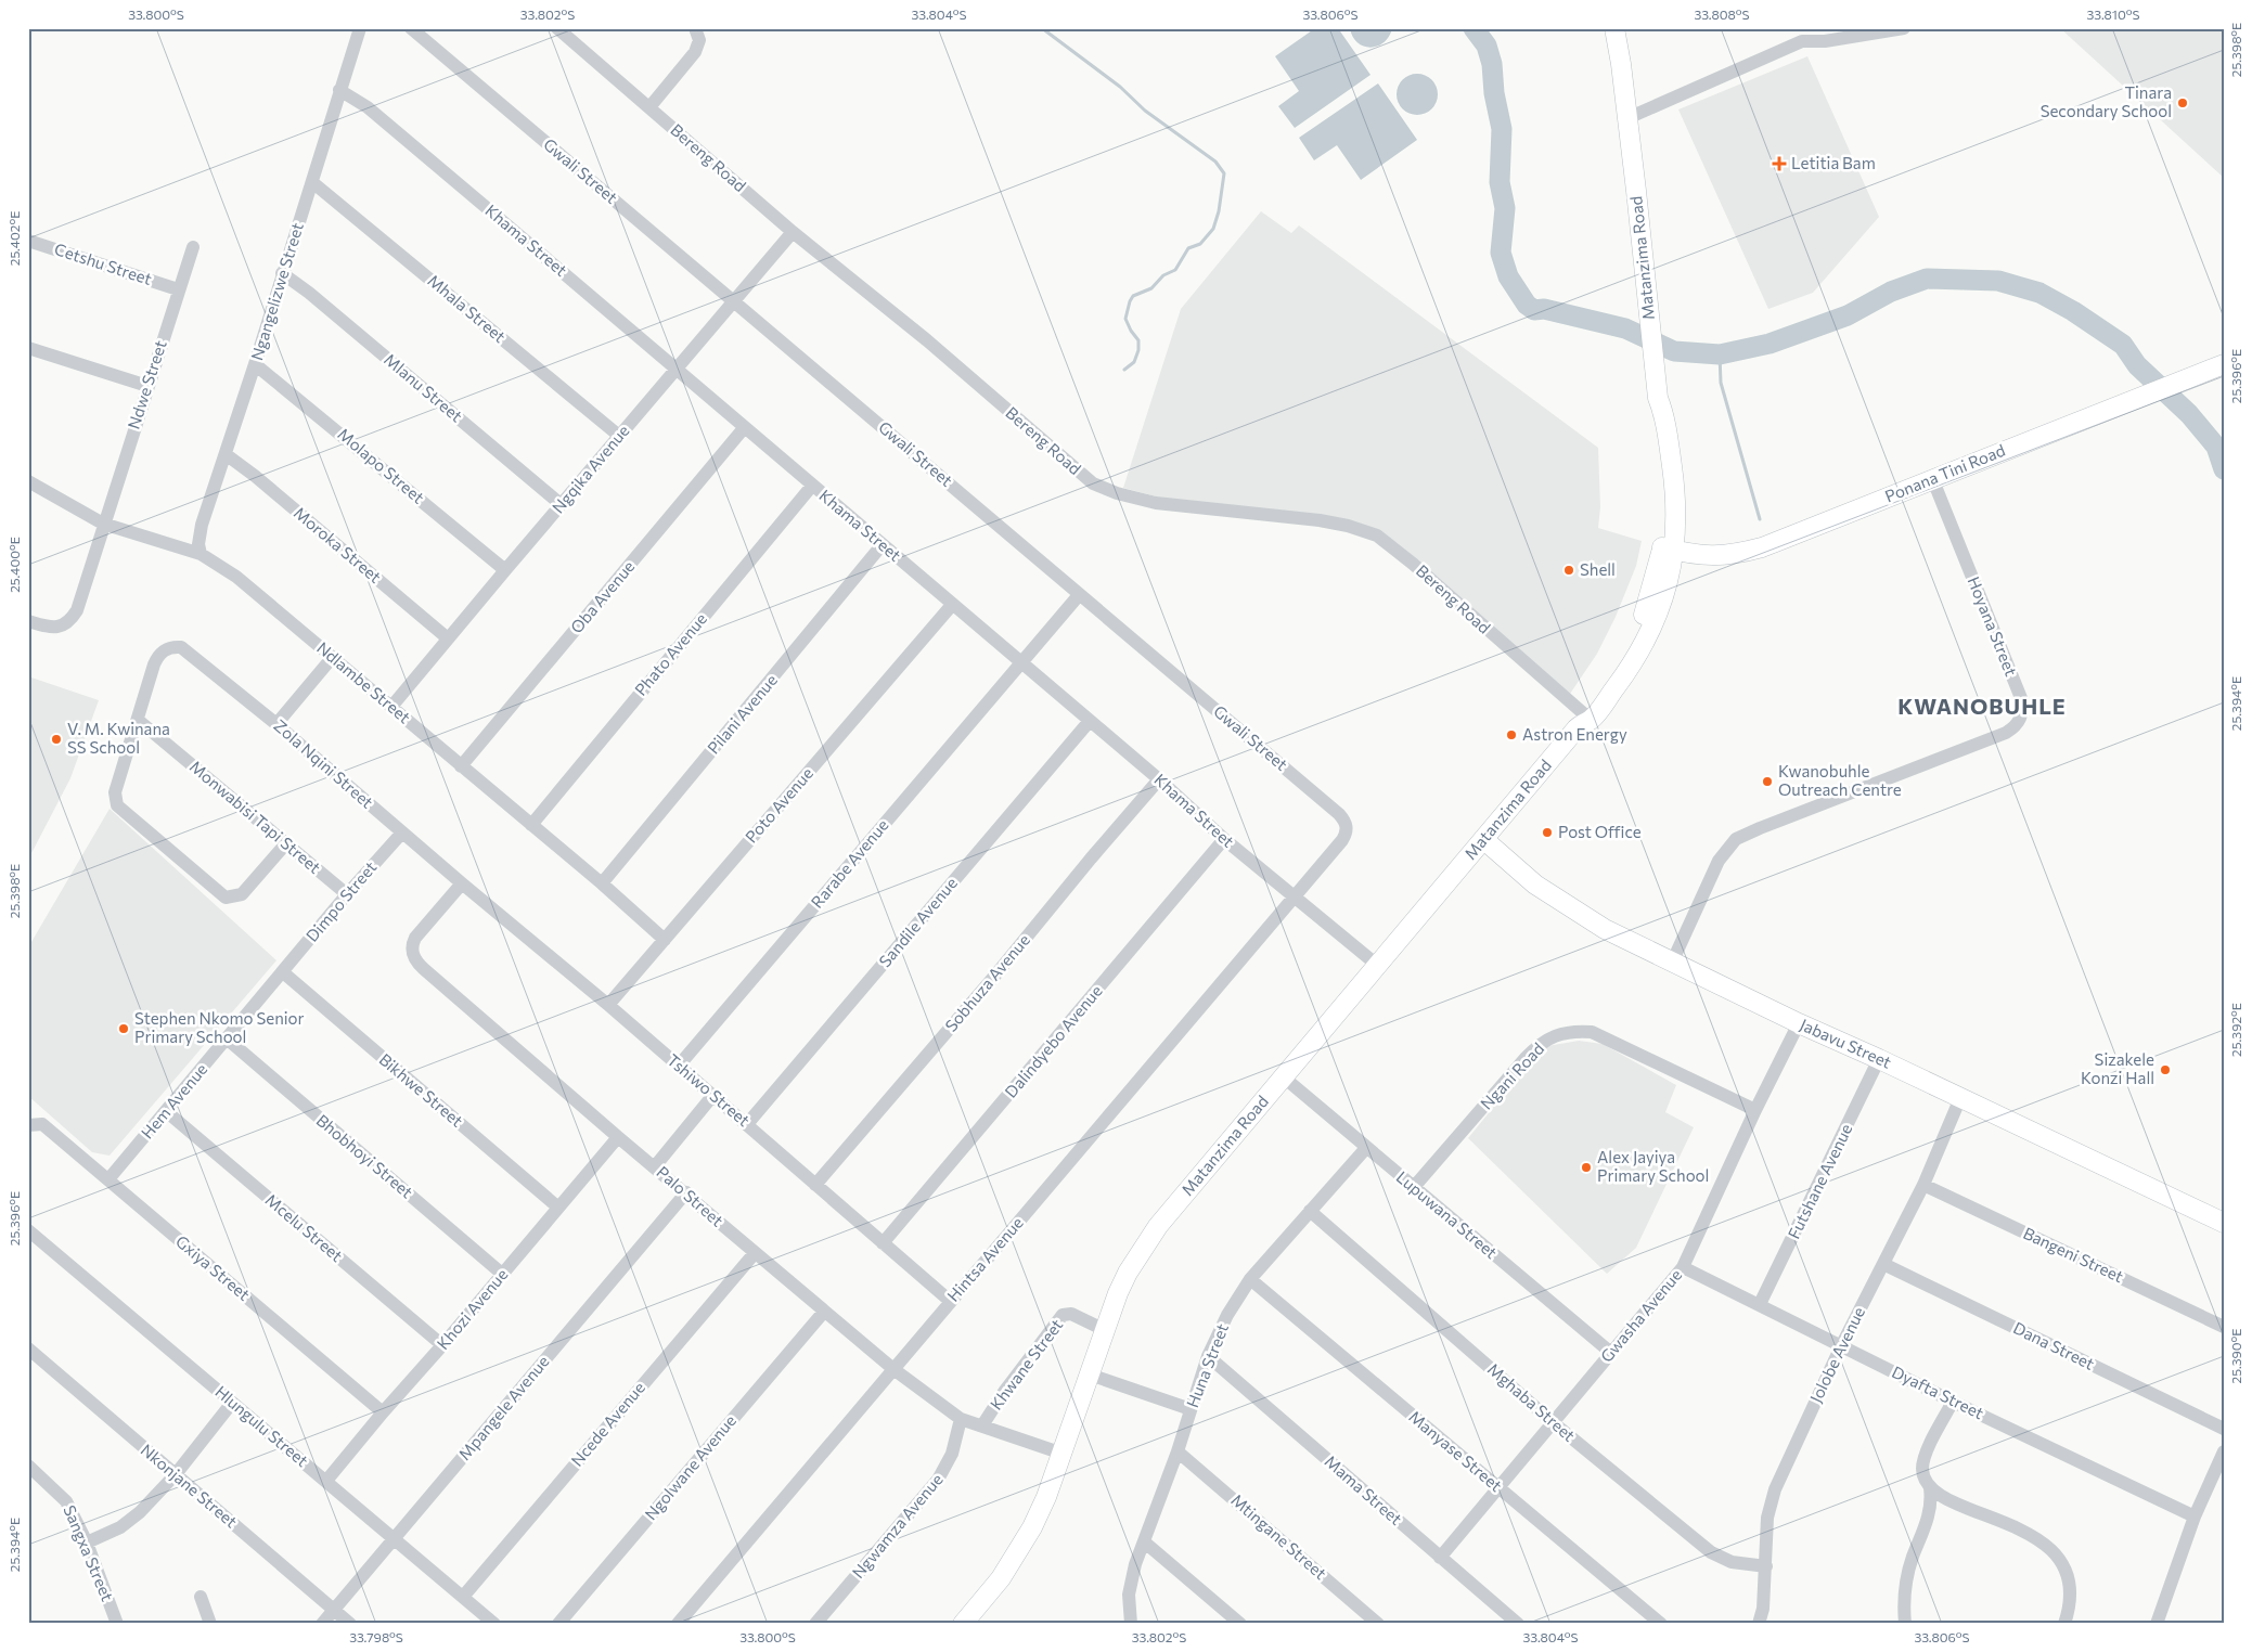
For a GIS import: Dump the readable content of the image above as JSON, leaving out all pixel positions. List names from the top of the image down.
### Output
{
  "streets": {
    "street": [
      "Bereng Road",
      "Gwali Street",
      "Khama Street",
      "Matanzima Road",
      "Cetshu Street",
      "Ngangelizwe Street",
      "Mhala Street",
      "Ndwe Street",
      "Mlanu Street",
      "Molapo Street",
      "Ngqika Avenue",
      "Ponana Tini Road",
      "Moroka Street",
      "Oba Avenue",
      "Hoyana Street",
      "Phato Avenue",
      "Ndlambe Street",
      "Pilani Avenue",
      "Zola Nqini Street",
      "Poto Avenue",
      "Monwabisi Tapi Street",
      "Rarabe Avenue",
      "Dimpo Street",
      "Sandile Avenue",
      "Sobhuza Avenue",
      "Dalindyebo Avenue",
      "Jabavu Street",
      "Ngani Road",
      "Bikhwe Street",
      "Tshiwo Street",
      "Hem Avenue",
      "Bhobhoyi Street",
      "Futshane Avenue",
      "Palo Street",
      "Lupuwana Street",
      "Mcelu Street",
      "Bangeni Street",
      "Hintsa Avenue",
      "Gxiya Street",
      "Khozi Avenue",
      "Gwasha Avenue",
      "Dana Street",
      "Jolobe Avenue",
      "Khwane Street",
      "Huna Street",
      "Dyafta Street",
      "Mghaba Street",
      "Mpangele Avenue",
      "Ncede Avenue",
      "Hlungulu Street",
      "Manyase Street",
      "Ngolwane Avenue",
      "Nkonjane Street",
      "Mama Street",
      "Ngwamza Avenue",
      "Mtingane Street",
      "Sangxa Street"
    ]
  },
  "crossings": [
    ["Bereng Road", "Matanzima Road"],
    ["Bereng Road", "Ngqika Avenue"],
    ["Gwali Street", "Khama Street"],
    ["Gwali Street", "Ngqika Avenue"],
    ["Gwali Street", "Rarabe Avenue"],
    ["Gwali Street", "Hintsa Avenue"],
    ["Khama Street", "Matanzima Road"],
    ["Khama Street", "Ngangelizwe Street"],
    ["Khama Street", "Ngqika Avenue"],
    ["Khama Street", "Oba Avenue"],
    ["Khama Street", "Phato Avenue"],
    ["Khama Street", "Pilani Avenue"],
    ["Khama Street", "Poto Avenue"],
    ["Khama Street", "Rarabe Avenue"],
    ["Khama Street", "Sandile Avenue"],
    ["Khama Street", "Sobhuza Avenue"],
    ["Khama Street", "Dalindyebo Avenue"],
    ["Khama Street", "Hintsa Avenue"],
    ["Matanzima Road", "Ponana Tini Road"],
    ["Matanzima Road", "Jabavu Street"],
    ["Matanzima Road", "Palo Street"],
    ["Matanzima Road", "Lupuwana Street"],
    ["Matanzima Road", "Khwane Street"],
    ["Cetshu Street", "Ndwe Street"],
    ["Ngangelizwe Street", "Mhala Street"],
    ["Ngangelizwe Street", "Mlanu Street"],
    ["Ngangelizwe Street", "Molapo Street"],
    ["Ngangelizwe Street", "Moroka Street"],
    ["Ngangelizwe Street", "Ndlambe Street"],
    ["Mhala Street", "Ngqika Avenue"],
    ["Ndwe Street", "Ndlambe Street"],
    ["Mlanu Street", "Ngqika Avenue"],
    ["Molapo Street", "Ngqika Avenue"],
    ["Ngqika Avenue", "Moroka Street"],
    ["Ngqika Avenue", "Ndlambe Street"],
    ["Ponana Tini Road", "Hoyana Street"],
    ["Oba Avenue", "Ndlambe Street"],
    ["Hoyana Street", "Jabavu Street"],
    ["Phato Avenue", "Ndlambe Street"],
    ["Ndlambe Street", "Pilani Avenue"],
    ["Ndlambe Street", "Poto Avenue"],
    ["Zola Nqini Street", "Monwabisi Tapi Street"],
    ["Zola Nqini Street", "Dimpo Street"],
    ["Zola Nqini Street", "Tshiwo Street"],
    ["Zola Nqini Street", "Palo Street"],
    ["Poto Avenue", "Tshiwo Street"],
    ["Monwabisi Tapi Street", "Dimpo Street"],
    ["Rarabe Avenue", "Tshiwo Street"],
    ["Dimpo Street", "Bikhwe Street"],
    ["Dimpo Street", "Hem Avenue"],
    ["Sandile Avenue", "Tshiwo Street"],
    ["Sobhuza Avenue", "Tshiwo Street"],
    ["Dalindyebo Avenue", "Tshiwo Street"],
    ["Jabavu Street", "Futshane Avenue"],
    ["Jabavu Street", "Gwasha Avenue"],
    ["Jabavu Street", "Jolobe Avenue"],
    ["Ngani Road", "Lupuwana Street"],
    ["Ngani Road", "Gwasha Avenue"],
    ["Bikhwe Street", "Hem Avenue"],
    ["Bikhwe Street", "Khozi Avenue"],
    ["Tshiwo Street", "Palo Street"],
    ["Tshiwo Street", "Hintsa Avenue"],
    ["Hem Avenue", "Bhobhoyi Street"],
    ["Hem Avenue", "Mcelu Street"],
    ["Hem Avenue", "Gxiya Street"],
    ["Bhobhoyi Street", "Khozi Avenue"],
    ["Futshane Avenue", "Dyafta Street"],
    ["Palo Street", "Hintsa Avenue"],
    ["Palo Street", "Khozi Avenue"],
    ["Palo Street", "Khwane Street"],
    ["Palo Street", "Mpangele Avenue"],
    ["Palo Street", "Ncede Avenue"],
    ["Palo Street", "Ngolwane Avenue"],
    ["Palo Street", "Ngwamza Avenue"],
    ["Lupuwana Street", "Gwasha Avenue"],
    ["Lupuwana Street", "Huna Street"],
    ["Mcelu Street", "Khozi Avenue"],
    ["Bangeni Street", "Jolobe Avenue"],
    ["Gxiya Street", "Khozi Avenue"],
    ["Khozi Avenue", "Hlungulu Street"],
    ["Gwasha Avenue", "Dyafta Street"],
    ["Gwasha Avenue", "Mghaba Street"],
    ["Gwasha Avenue", "Manyase Street"],
    ["Gwasha Avenue", "Mama Street"],
    ["Dana Street", "Jolobe Avenue"],
    ["Jolobe Avenue", "Dyafta Street"],
    ["Jolobe Avenue", "Mghaba Street"],
    ["Huna Street", "Mghaba Street"],
    ["Huna Street", "Manyase Street"],
    ["Huna Street", "Mama Street"],
    ["Huna Street", "Mtingane Street"],
    ["Mpangele Avenue", "Hlungulu Street"],
    ["Mpangele Avenue", "Nkonjane Street"],
    ["Ncede Avenue", "Hlungulu Street"]
  ],
  "districts": ["KWANOBUHLE"],
  "places": {
    "other": [
      "Tinara Secondary School",
      "Shell",
      "Astron Energy",
      "V. M. Kwinana SS School",
      "Kwanobuhle Outreach Centre",
      "Post Office",
      "Stephen Nkomo Senior Primary School",
      "Sizakele Konzi Hall",
      "Alex Jayiya Primary School"
    ],
    "health": ["Letitia Bam"]
  },
  "coordinates": [
    "33.800°S",
    "33.802°S",
    "33.804°S",
    "33.806°S",
    "33.808°S",
    "33.810°S",
    "25.398°E",
    "25.402°E",
    "25.396°E",
    "25.400°E",
    "25.394°E",
    "25.392°E",
    "25.390°E",
    "33.798°S"
  ]
}
